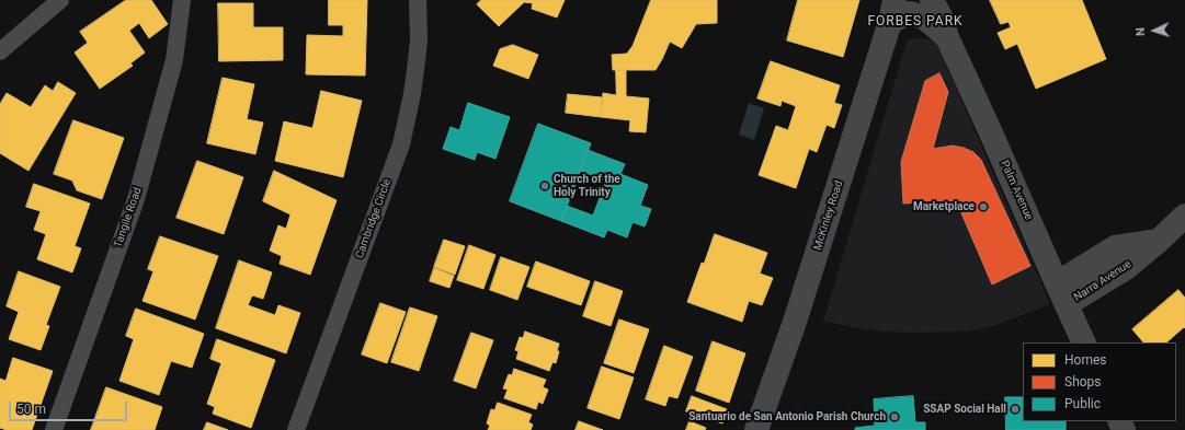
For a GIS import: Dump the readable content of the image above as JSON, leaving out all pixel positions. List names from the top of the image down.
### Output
{
  "streets": {
    "street": [
      "Palm Avenue",
      "McKinley Road",
      "Tangile Road",
      "Cambridge Circle",
      "Narra Avenue"
    ]
  },
  "crossings": [
    ["Palm Avenue", "McKinley Road"],
    ["Palm Avenue", "Narra Avenue"]
  ],
  "districts": ["FORBES PARK"],
  "places": [
    "Church of the Holy Trinity",
    "Marketplace",
    "SSAP Social Hall",
    "Santuario de San Antonio Parish Church"
  ],
  "legend": ["Homes", "Shops", "Public"],
  "scale_bar": "50 m",
  "north": "left"
}
